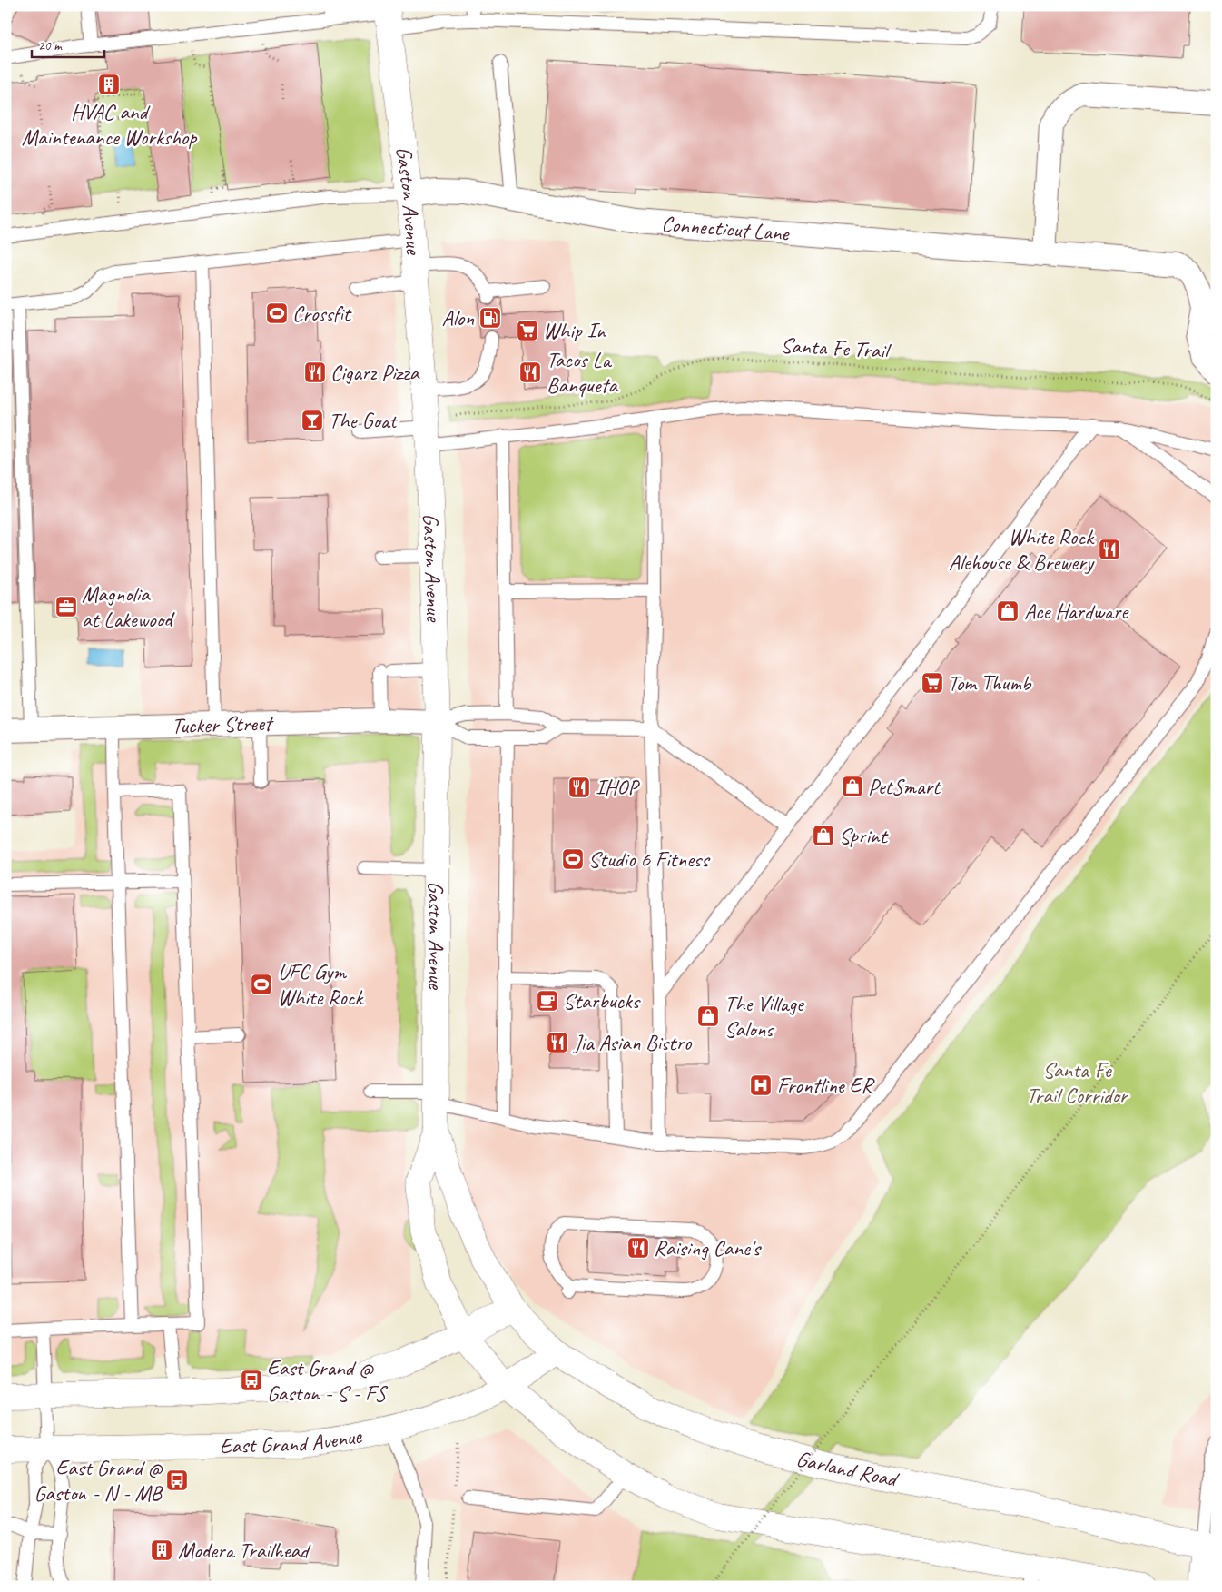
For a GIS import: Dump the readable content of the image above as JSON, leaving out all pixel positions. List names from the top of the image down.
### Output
{
  "streets": {
    "main road": ["Gaston Avenue", "East Grand Avenue", "Garland Road"],
    "street": ["Connecticut Lane", "Tucker Street"],
    "path": ["Santa Fe Trail"]
  },
  "crossings": [
    ["Gaston Avenue", "Connecticut Lane"],
    ["Gaston Avenue", "Tucker Street"],
    ["Gaston Avenue", "Garland Road"],
    ["East Grand Avenue", "Garland Road"]
  ],
  "parks": ["Santa Fe Trail Corridor"],
  "places": {
    "building": ["HVAC and Maintenance Workshop", "Modera Trailhead"],
    "sports": ["Crossfit", "Studio 6 Fitness", "UFC Gym White Rock"],
    "fuel station": ["Alon"],
    "supermarket": ["Whip In", "Tom Thumb"],
    "restaurant": [
      "Cigarz Pizza",
      "Tacos La Banqueta",
      "White Rock Alehouse & Brewery",
      "IHOP",
      "Jia Asian Bistro",
      "Raising Cane's"
    ],
    "bar": ["The Goat"],
    "office": ["Magnolia at Lakewood"],
    "shop": [
      "Ace Hardware",
      "PetSmart",
      "Sprint",
      "The Village Salons"
    ],
    "cafe": ["Starbucks"],
    "hospital": ["Frontline ER"],
    "bus stop": ["East Grand @ Gaston - S - FS", "East Grand @ Gaston - N - MB"]
  },
  "scale_bar": "20 m"
}
